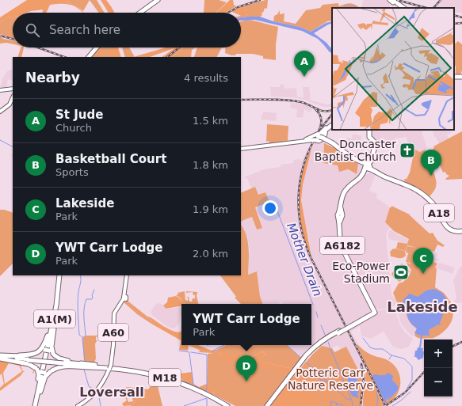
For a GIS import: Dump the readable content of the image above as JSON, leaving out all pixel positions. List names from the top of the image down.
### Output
{
  "streets": {
    "highway": [
      "A18",
      "A6182",
      "A1(M)",
      "M18"
    ],
    "main road": ["A60"]
  },
  "crossings": [
    ["A18", "A6182"],
    ["A60", "M18"]
  ],
  "districts": ["Lakeside", "Loversall"],
  "water": ["Mother Drain"],
  "parks": ["Potteric Carr Nature Reserve"],
  "places": {
    "church": ["Doncaster Baptist Church"],
    "sports": ["Eco-Power Stadium"]
  },
  "page": {
    "search": "Search here",
    "pins": [
      "A",
      "B",
      "C",
      "D"
    ],
    "heading": ["Nearby", "4 results"],
    "list": [
      {
        "mark": "A",
        "name": "St Jude",
        "note": "Church",
        "value": "1.5 km"
      },
      {
        "mark": "B",
        "name": "Basketball Court",
        "note": "Sports",
        "value": "1.8 km"
      },
      {
        "mark": "C",
        "name": "Lakeside",
        "note": "Park",
        "value": "1.9 km"
      },
      {
        "mark": "D",
        "name": "YWT Carr Lodge",
        "note": "Park",
        "value": "2.0 km"
      }
    ],
    "popup": ["YWT Carr Lodge", "Park"],
    "map_buttons": ["+", "−"]
  }
}
